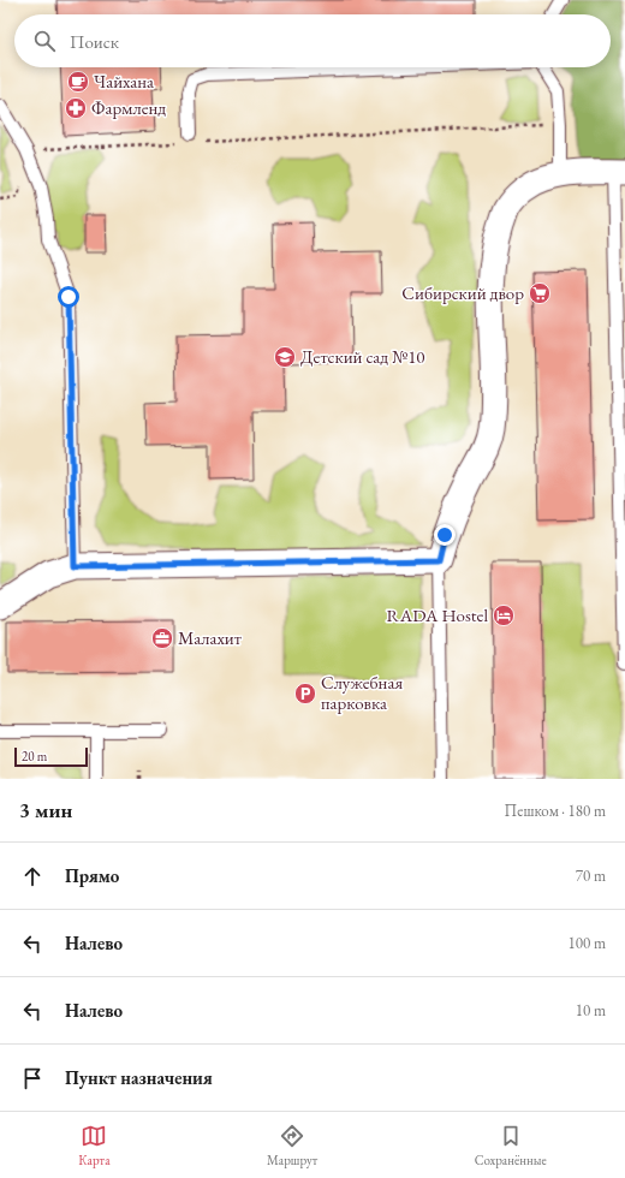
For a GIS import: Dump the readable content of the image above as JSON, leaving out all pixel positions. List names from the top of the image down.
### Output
{
  "places": {
    "cafe": ["Чайхана"],
    "pharmacy": ["Фармленд"],
    "supermarket": ["Сибирский двор"],
    "school or university": ["Детский сад №10"],
    "hotel": ["RADA Hostel"],
    "office": ["Малахит"],
    "parking": ["Служебная парковка"]
  },
  "scale_bar": "20 m",
  "page": {
    "search": "Поиск",
    "scale": "20 m",
    "heading": ["3 мин", "Пешком · 180 m"],
    "list": [
      ["Прямо", "70 m"],
      ["Налево", "100 m"],
      ["Налево", "10 m"],
      "Пункт назначения"
    ],
    "nav": ["Карта", "Маршрут", "Сохранённые"]
  }
}
